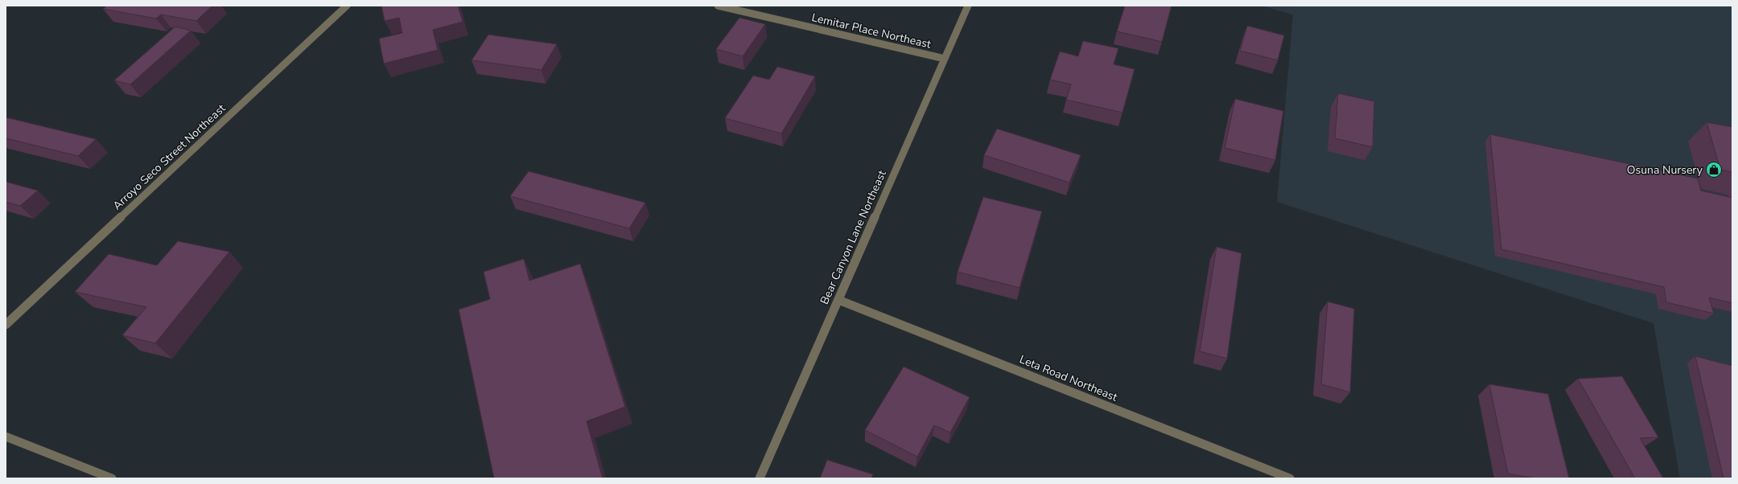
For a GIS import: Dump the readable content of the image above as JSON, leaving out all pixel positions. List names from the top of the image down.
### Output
{
  "streets": {
    "street": [
      "Lemitar Place Northeast",
      "Arroyo Seco Street Northeast",
      "Bear Canyon Lane Northeast",
      "Leta Road Northeast"
    ]
  },
  "crossings": [
    ["Lemitar Place Northeast", "Bear Canyon Lane Northeast"],
    ["Bear Canyon Lane Northeast", "Leta Road Northeast"]
  ],
  "places": {
    "shop": ["Osuna Nursery"]
  }
}
